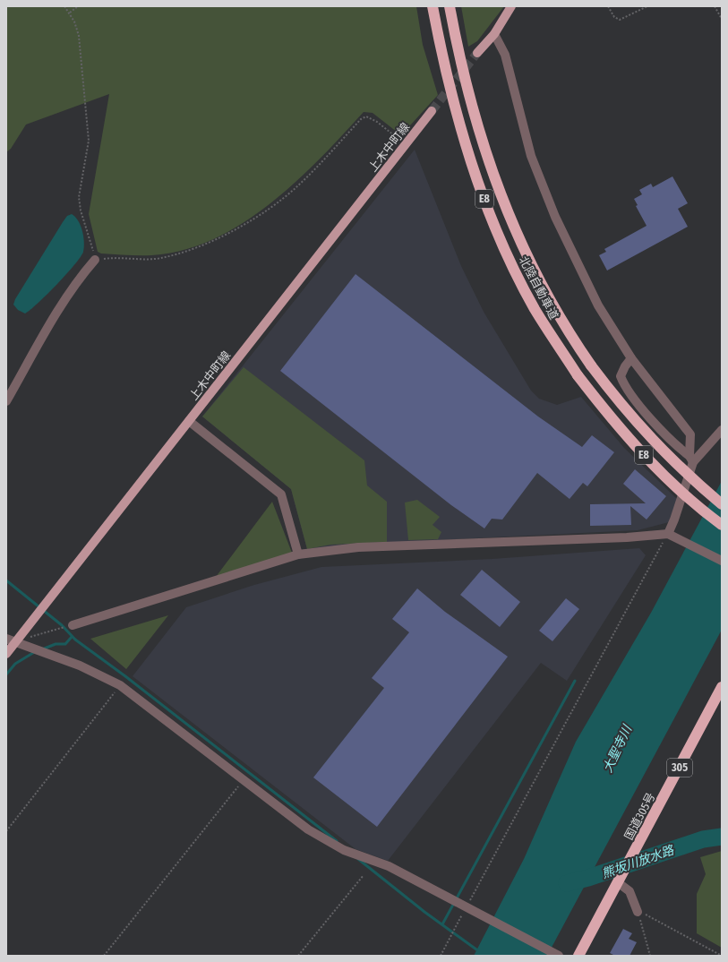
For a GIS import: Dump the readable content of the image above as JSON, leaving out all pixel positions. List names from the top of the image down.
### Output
{
  "streets": {
    "highway": [
      "E8",
      "北陸自動車道",
      "305",
      "国道305号"
    ],
    "main road": ["上木中町線"]
  },
  "water": ["大聖寺川", "熊坂川放水路"]
}
